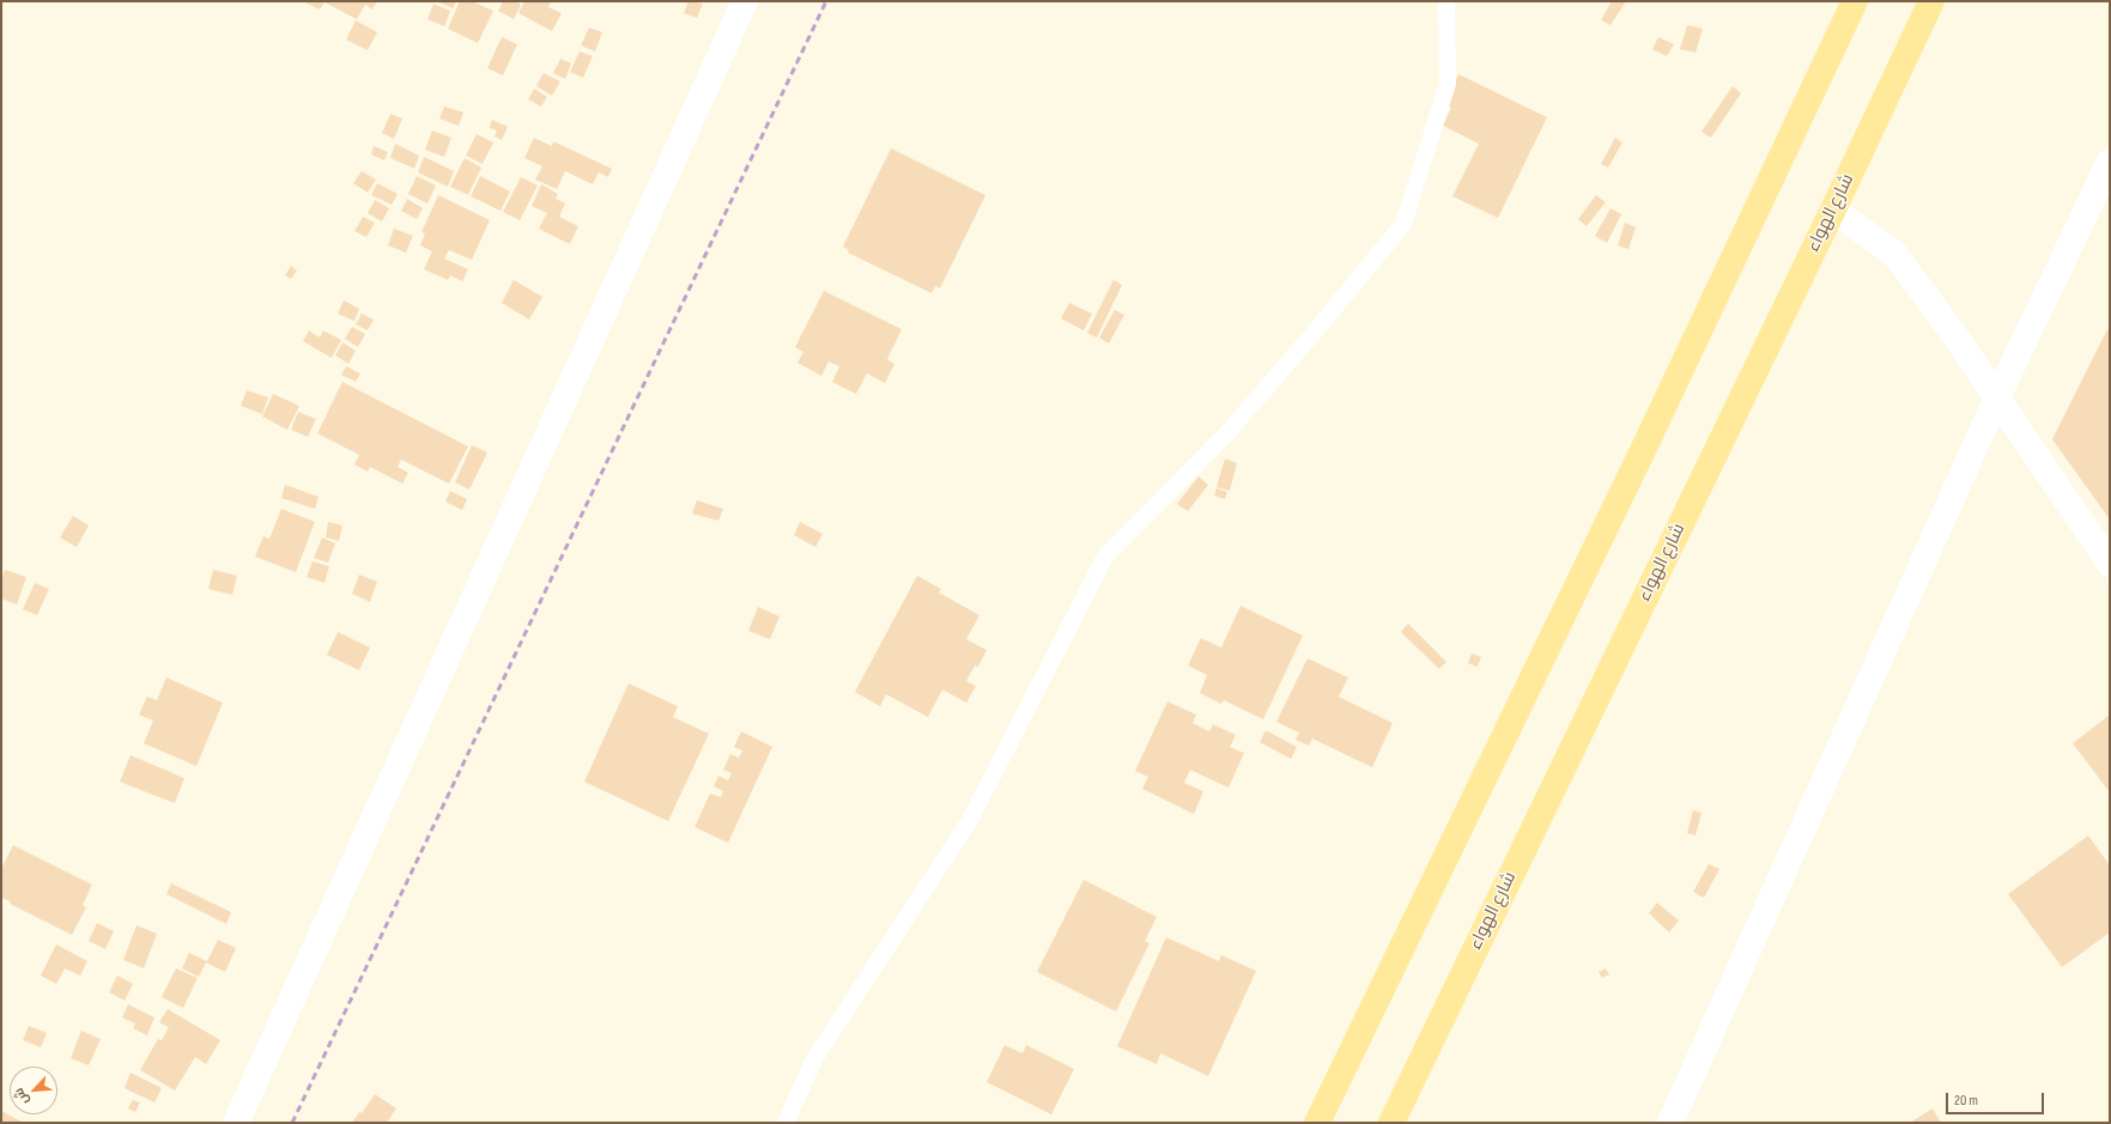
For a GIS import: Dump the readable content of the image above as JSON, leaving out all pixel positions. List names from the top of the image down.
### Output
{
  "streets": {
    "main road": ["شارع الهواء"]
  },
  "scale_bar": "20 m",
  "north": "bottom left"
}
